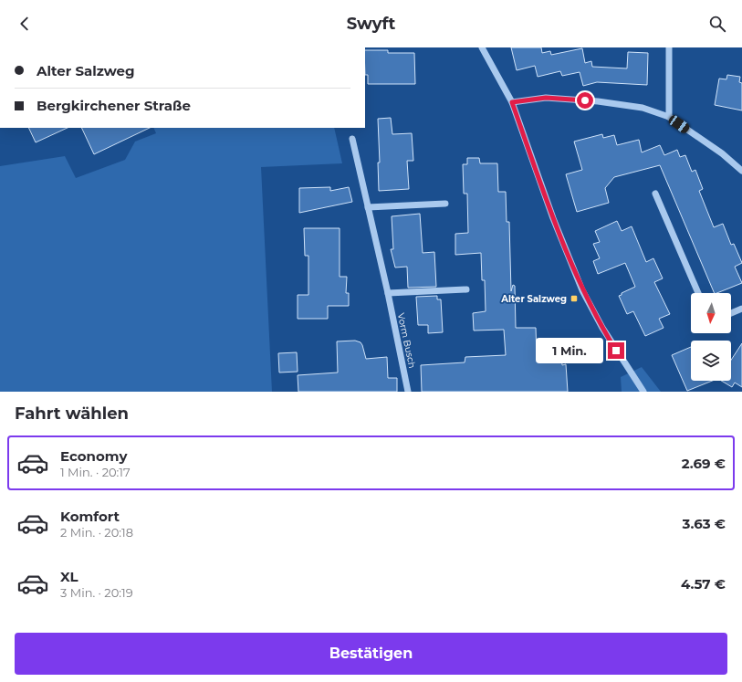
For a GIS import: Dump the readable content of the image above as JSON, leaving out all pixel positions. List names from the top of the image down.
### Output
{
  "streets": {
    "street": ["Vorm Busch"]
  },
  "places": {
    "transit": ["Alter Salzweg"]
  },
  "north": "bottom",
  "page": {
    "header": "Swyft",
    "banner": ["Alter Salzweg", "Bergkirchener Straße"],
    "bubble": "1 Min.",
    "heading": "Fahrt wählen",
    "list": [
      {
        "name": "Economy",
        "note": "1 Min. · 20:17",
        "value": "2.69 €"
      },
      {
        "name": "Komfort",
        "note": "2 Min. · 20:18",
        "value": "3.63 €"
      },
      {
        "name": "XL",
        "note": "3 Min. · 20:19",
        "value": "4.57 €"
      }
    ],
    "buttons": "Bestätigen"
  }
}
